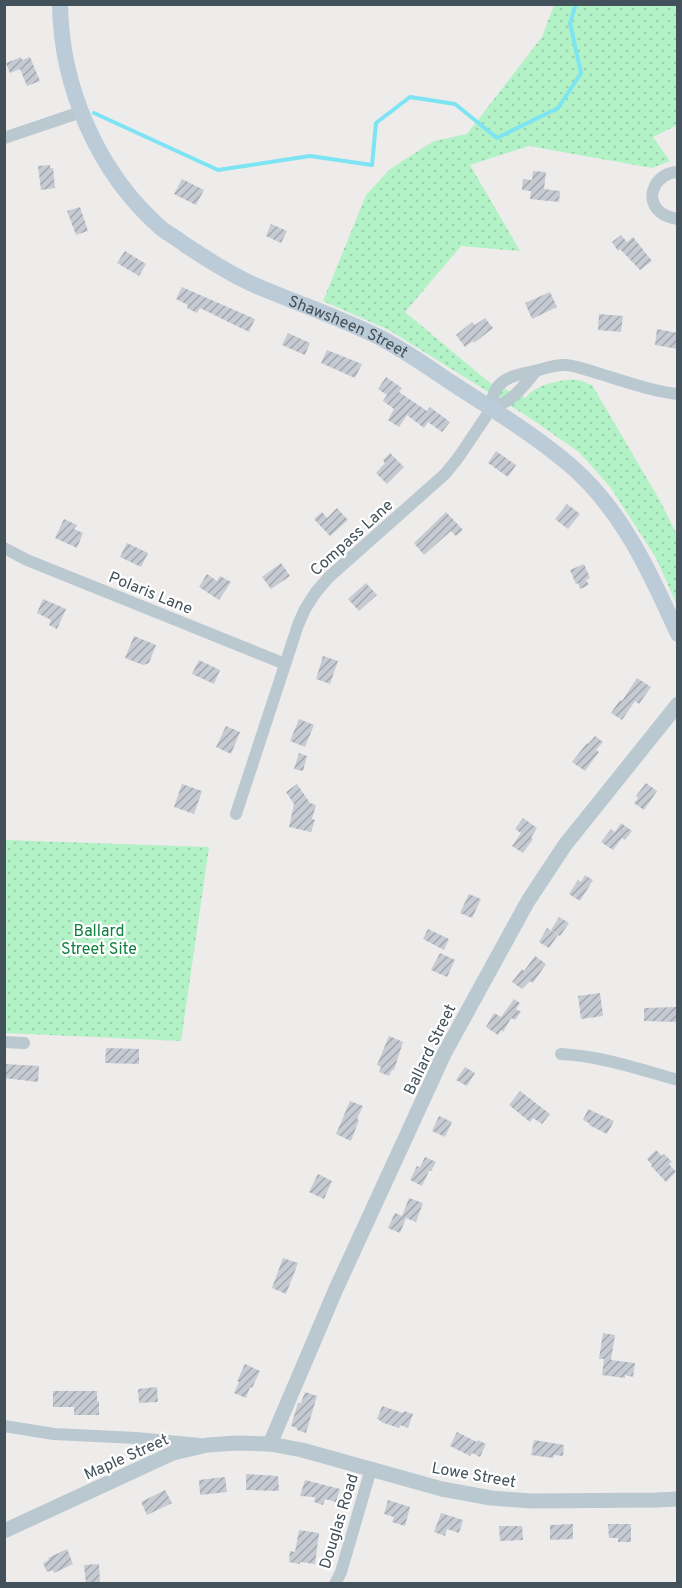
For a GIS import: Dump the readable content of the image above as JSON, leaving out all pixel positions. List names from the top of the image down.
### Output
{
  "streets": {
    "main road": ["Shawsheen Street"],
    "street": [
      "Compass Lane",
      "Polaris Lane",
      "Ballard Street",
      "Maple Street",
      "Lowe Street",
      "Douglas Road"
    ]
  },
  "crossings": [
    ["Shawsheen Street", "Compass Lane"],
    ["Compass Lane", "Polaris Lane"],
    ["Ballard Street", "Maple Street"],
    ["Ballard Street", "Lowe Street"],
    ["Maple Street", "Lowe Street"],
    ["Lowe Street", "Douglas Road"]
  ],
  "parks": ["Ballard Street Site"]
}
